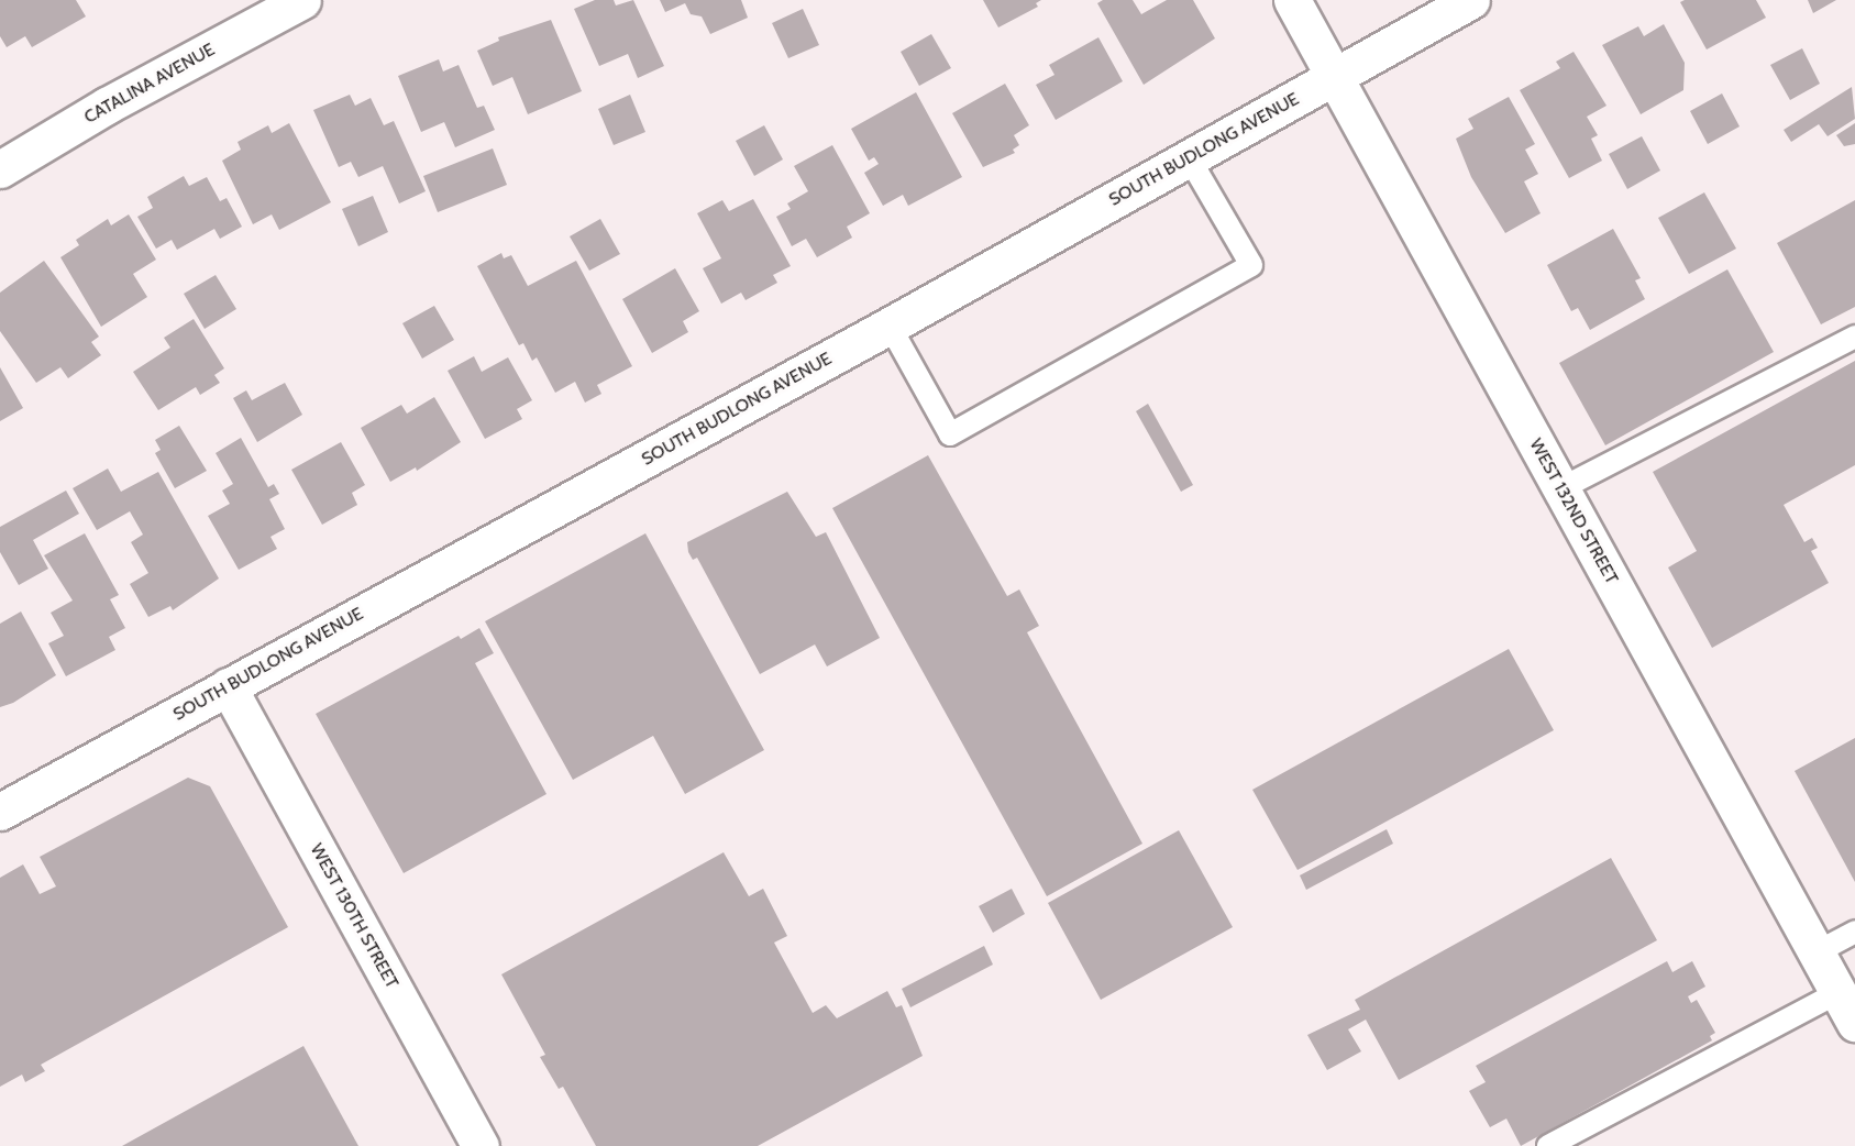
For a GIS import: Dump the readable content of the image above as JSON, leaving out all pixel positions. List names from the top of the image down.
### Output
{
  "streets": {
    "street": [
      "CATALINA AVENUE",
      "SOUTH BUDLONG AVENUE",
      "WEST 132ND STREET",
      "WEST 130TH STREET"
    ]
  },
  "crossings": [
    ["SOUTH BUDLONG AVENUE", "WEST 132ND STREET"],
    ["SOUTH BUDLONG AVENUE", "WEST 130TH STREET"]
  ]
}
